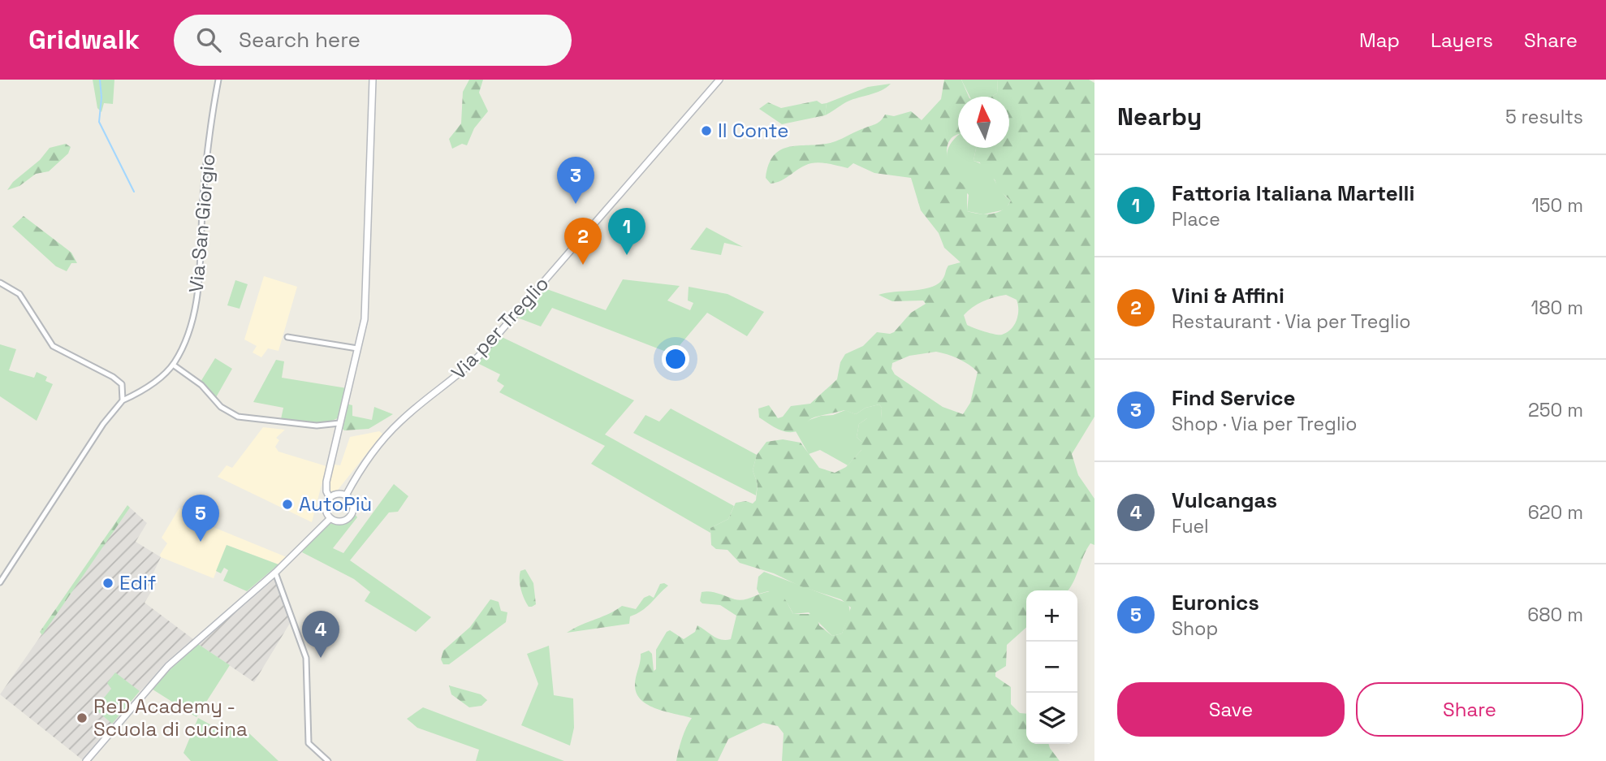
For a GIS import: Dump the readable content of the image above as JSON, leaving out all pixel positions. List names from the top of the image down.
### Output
{
  "streets": {
    "main road": ["Via per Treglio"],
    "street": ["Via San Giorgio"]
  },
  "places": [
    "Il Conte",
    "AutoPiù",
    "Edif",
    "ReD Academy - Scuola di cucina"
  ],
  "north": "top",
  "page": {
    "header": "Gridwalk",
    "search": "Search here",
    "nav": ["Map", "Layers", "Share"],
    "heading": ["Nearby", "5 results"],
    "list": [
      {
        "mark": "1",
        "name": "Fattoria Italiana Martelli",
        "note": "Place",
        "value": "150 m"
      },
      {
        "mark": "2",
        "name": "Vini & Affini",
        "note": "Restaurant · Via per Treglio",
        "value": "180 m"
      },
      {
        "mark": "3",
        "name": "Find Service",
        "note": "Shop · Via per Treglio",
        "value": "250 m"
      },
      {
        "mark": "4",
        "name": "Vulcangas",
        "note": "Fuel",
        "value": "620 m"
      },
      {
        "mark": "5",
        "name": "Euronics",
        "note": "Shop",
        "value": "680 m"
      }
    ],
    "pins": [
      "3",
      "1",
      "2",
      "5",
      "4"
    ],
    "map_buttons": ["+", "−"],
    "buttons": ["Save", "Share"]
  }
}
